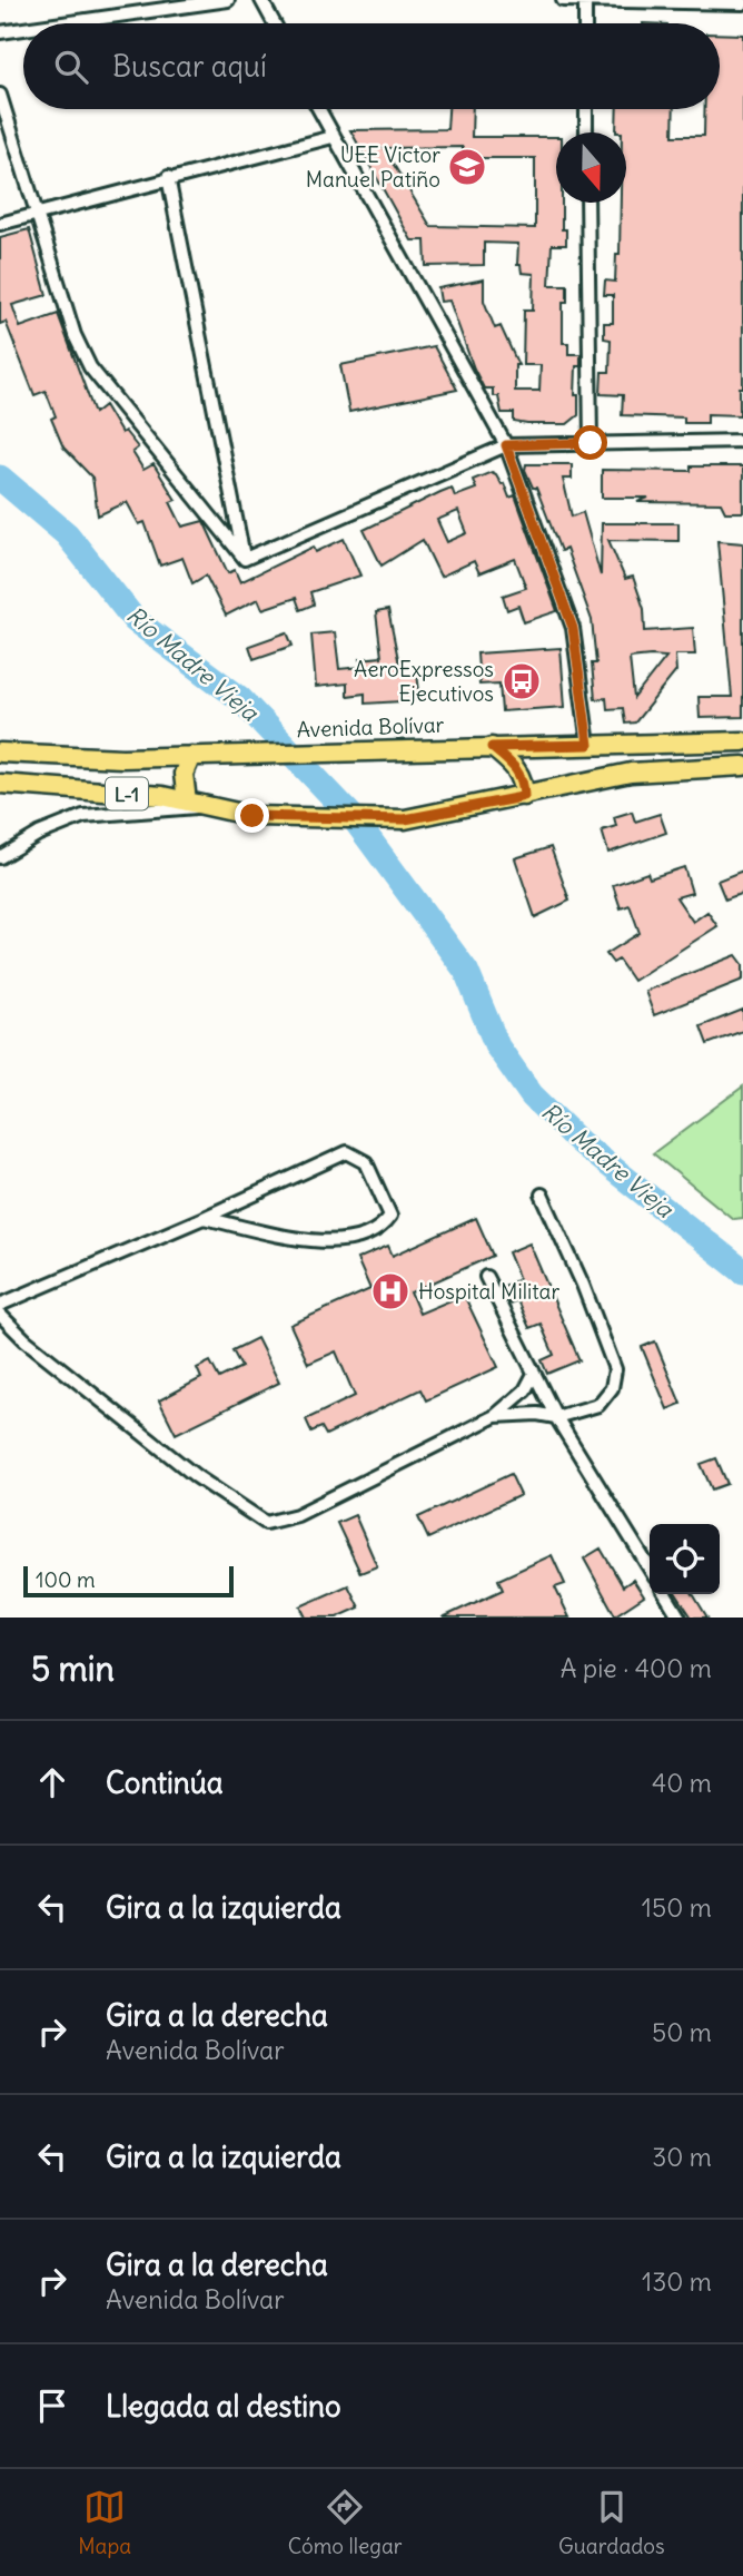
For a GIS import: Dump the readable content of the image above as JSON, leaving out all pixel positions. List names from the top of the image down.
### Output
{
  "streets": {
    "main road": ["Avenida Bolívar", "L-1"]
  },
  "water": ["Río Madre Vieja"],
  "places": {
    "school or university": ["UEE Victor Manuel Patiño"],
    "bus stop": ["AeroExpressos Ejecutivos"],
    "hospital": ["Hospital Militar"]
  },
  "scale_bar": "100 m",
  "north": "bottom",
  "page": {
    "search": "Buscar aquí",
    "scale": "100 m",
    "heading": ["5 min", "A pie · 400 m"],
    "list": [
      ["Continúa", "40 m"],
      ["Gira a la izquierda", "150 m"],
      ["Gira a la derecha", "Avenida Bolívar", "50 m"],
      ["Gira a la izquierda", "30 m"],
      ["Gira a la derecha", "Avenida Bolívar", "130 m"],
      "Llegada al destino"
    ],
    "nav": ["Mapa", "Cómo llegar", "Guardados"]
  }
}
